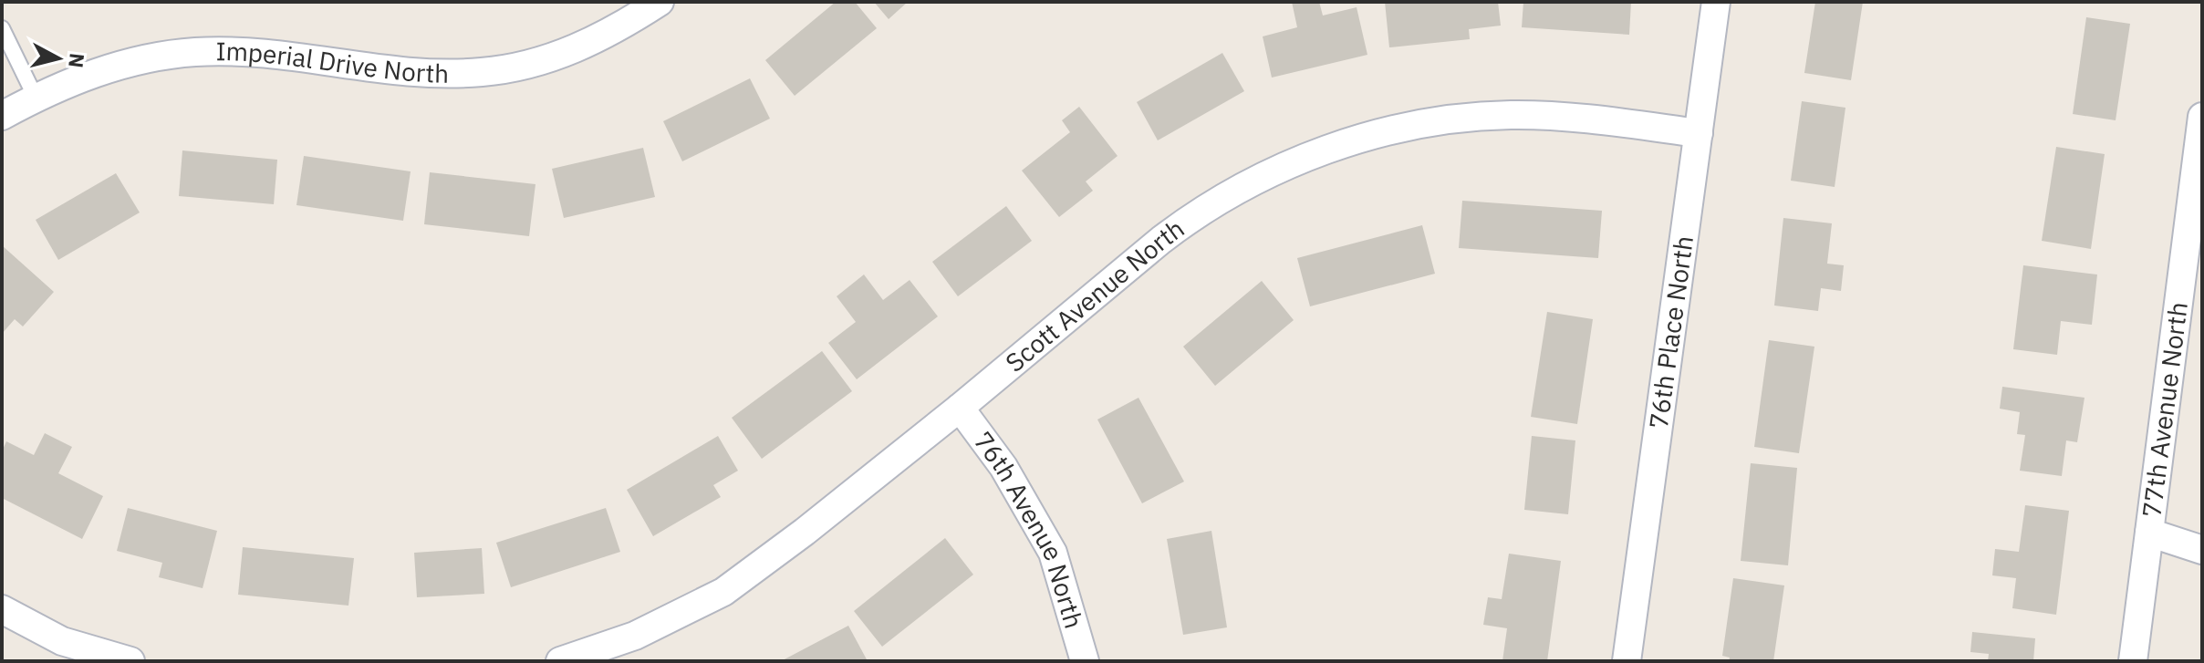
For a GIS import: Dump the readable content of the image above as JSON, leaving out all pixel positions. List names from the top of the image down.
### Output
{
  "streets": {
    "street": [
      "Imperial Drive North",
      "Scott Avenue North",
      "76th Place North",
      "77th Avenue North",
      "76th Avenue North"
    ]
  },
  "crossings": [
    ["Scott Avenue North", "76th Place North"],
    ["Scott Avenue North", "76th Avenue North"]
  ],
  "north": "right"
}
